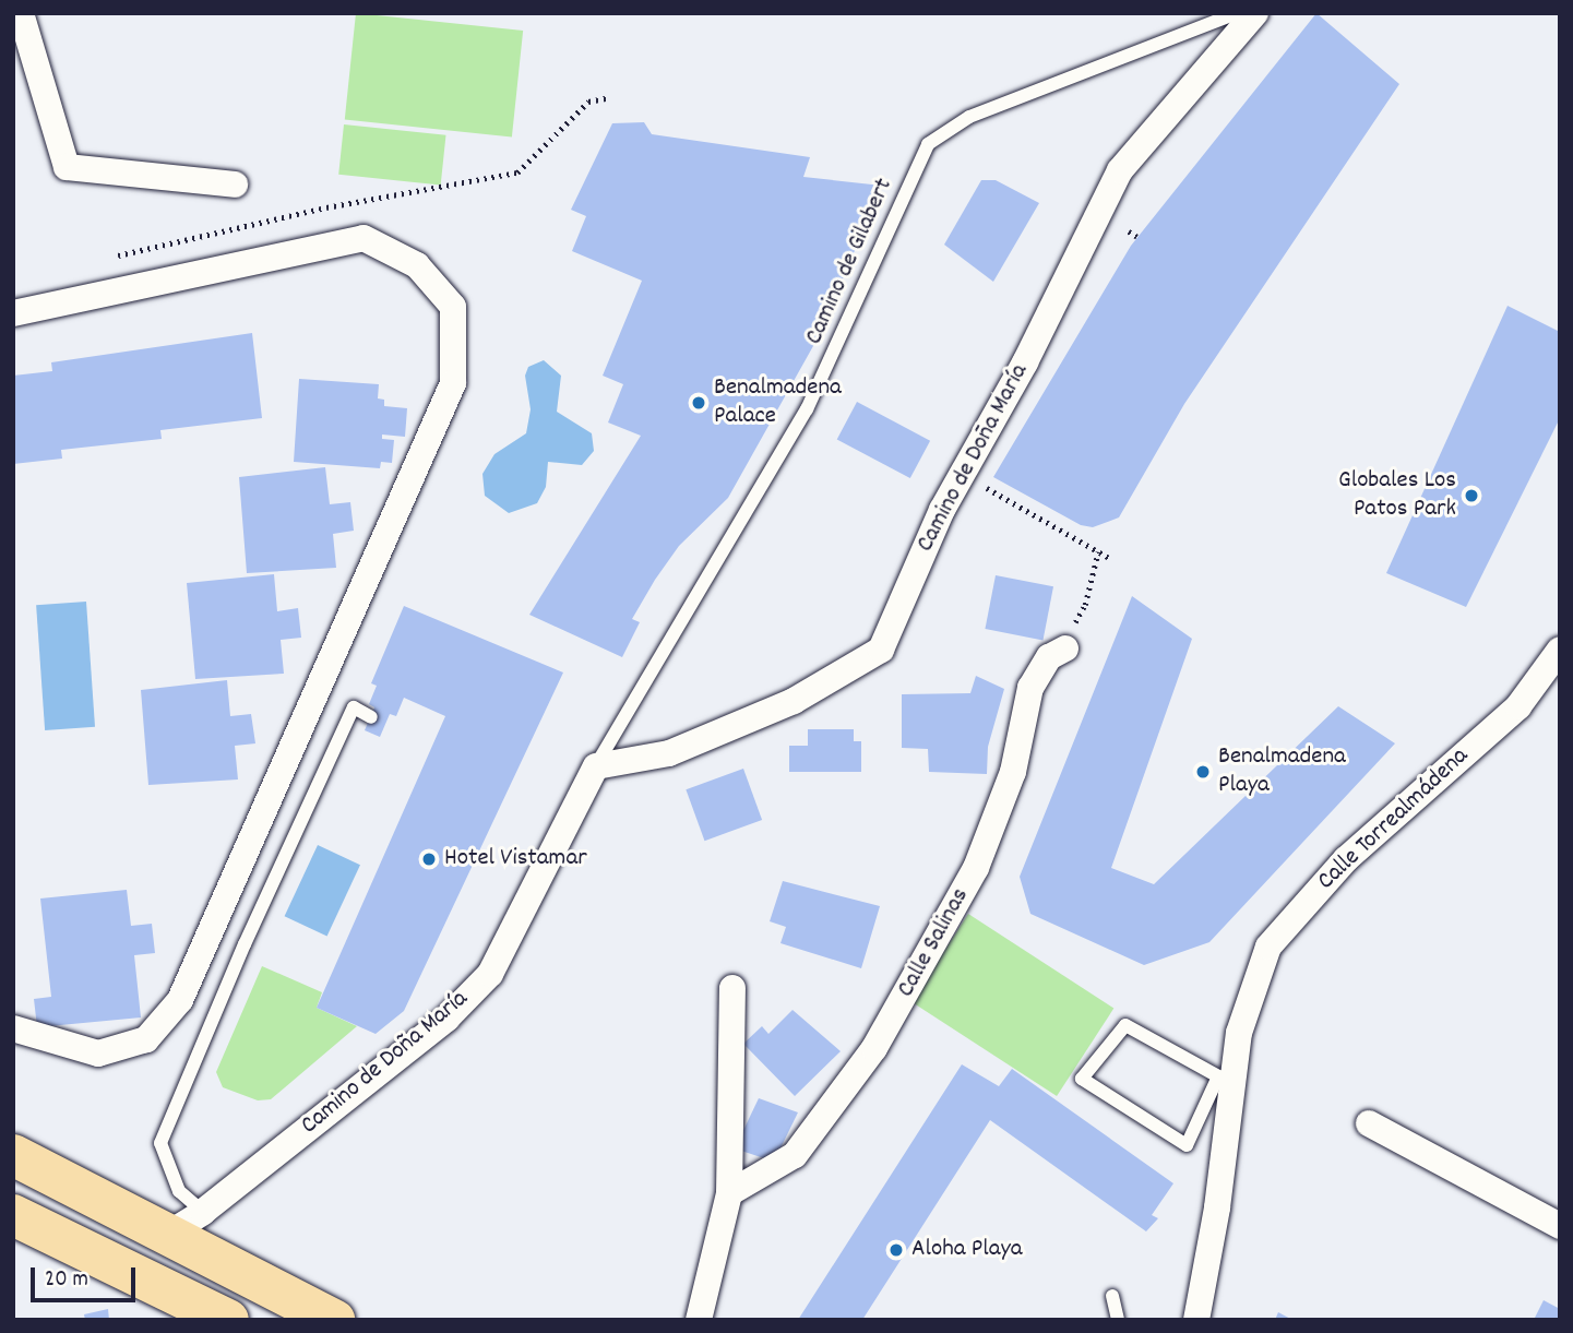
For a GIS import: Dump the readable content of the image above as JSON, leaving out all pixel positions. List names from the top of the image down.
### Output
{
  "streets": {
    "street": ["Camino de Doña María", "Calle Torrealmádena", "Calle Salinas"],
    "lane": ["Camino de Gilabert"]
  },
  "crossings": [
    ["Camino de Gilabert", "Camino de Doña María"]
  ],
  "places": [
    "Benalmadena Palace",
    "Globales Los Patos Park",
    "Benalmadena Playa",
    "Hotel Vistamar",
    "Aloha Playa"
  ],
  "scale_bar": "20 m"
}
